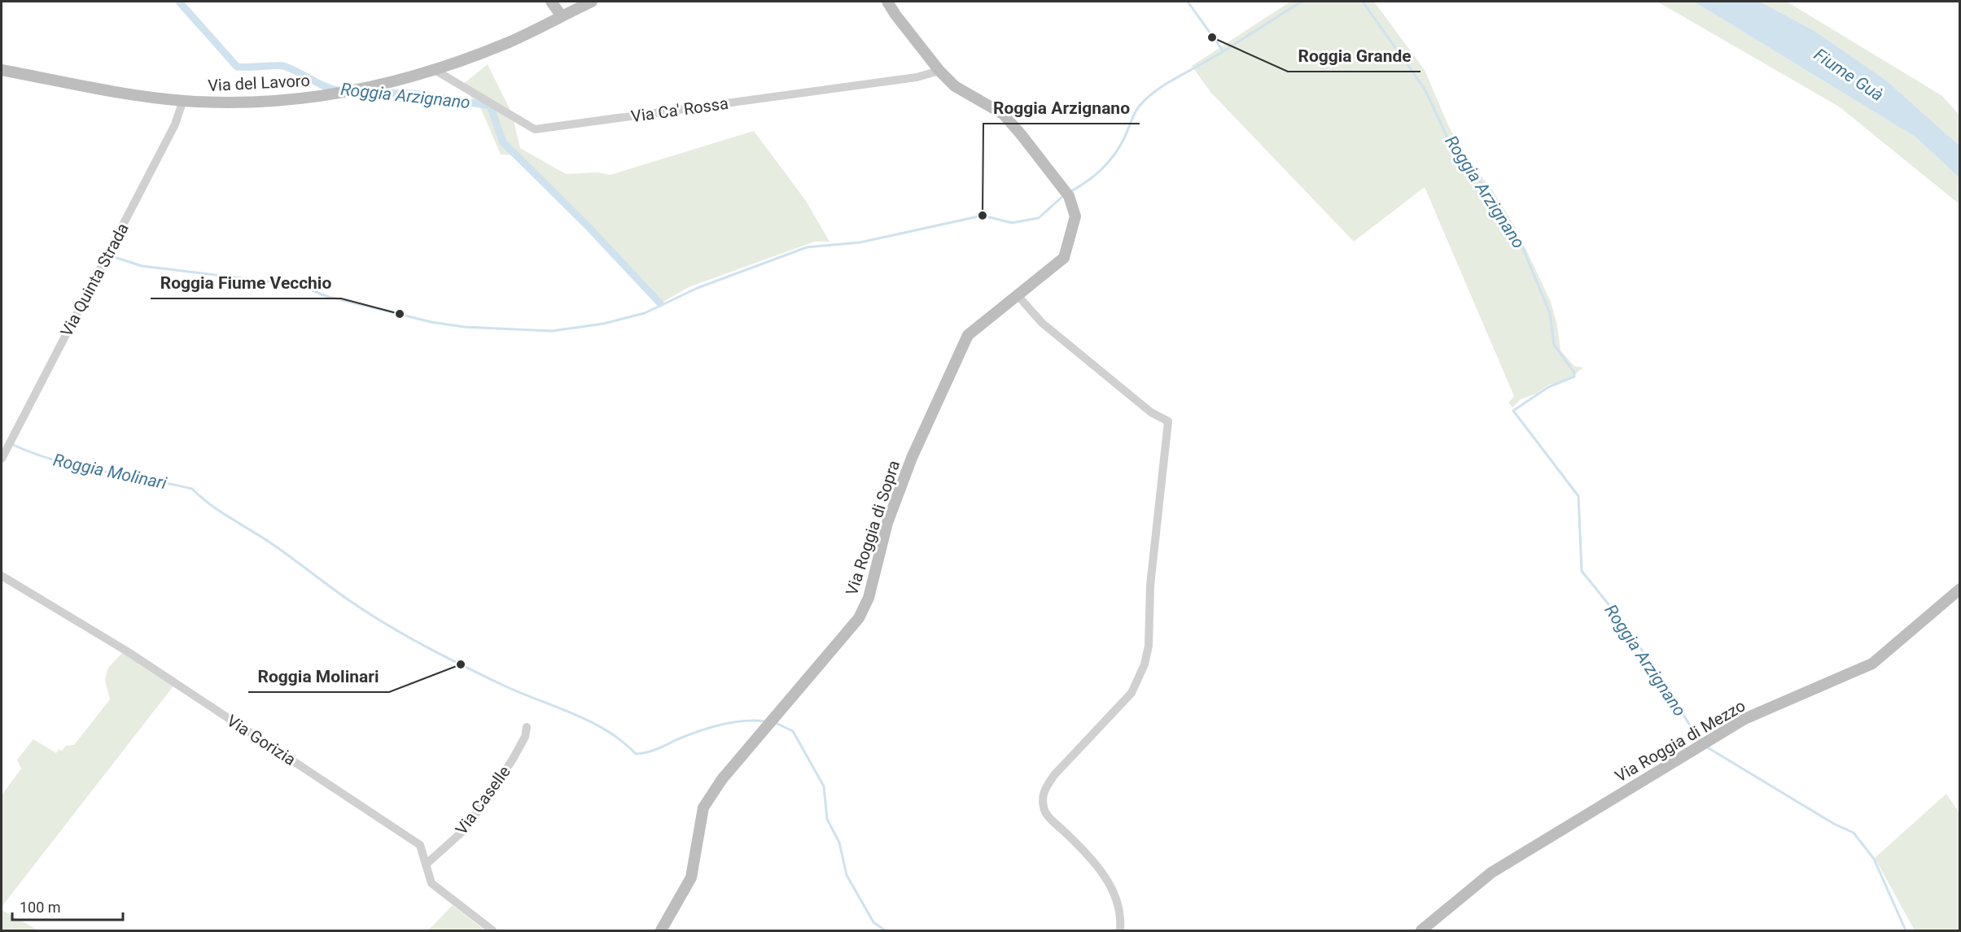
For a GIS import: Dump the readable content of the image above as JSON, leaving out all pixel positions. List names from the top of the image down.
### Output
{
  "streets": {
    "street": [
      "Via del Lavoro",
      "Via Ca' Rossa",
      "Via Quinta Strada",
      "Via Roggia di Sopra",
      "Via Gorizia",
      "Via Roggia di Mezzo",
      "Via Caselle"
    ]
  },
  "crossings": [
    ["Via del Lavoro", "Via Ca' Rossa"],
    ["Via del Lavoro", "Via Quinta Strada"],
    ["Via Ca' Rossa", "Via Roggia di Sopra"],
    ["Via Gorizia", "Via Caselle"]
  ],
  "water": ["Fiume Guà", "Roggia Arzignano", "Roggia Molinari"],
  "places": [
    "Roggia Grande",
    "Roggia Arzignano",
    "Roggia Fiume Vecchio",
    "Roggia Molinari"
  ],
  "scale_bar": "100 m"
}
